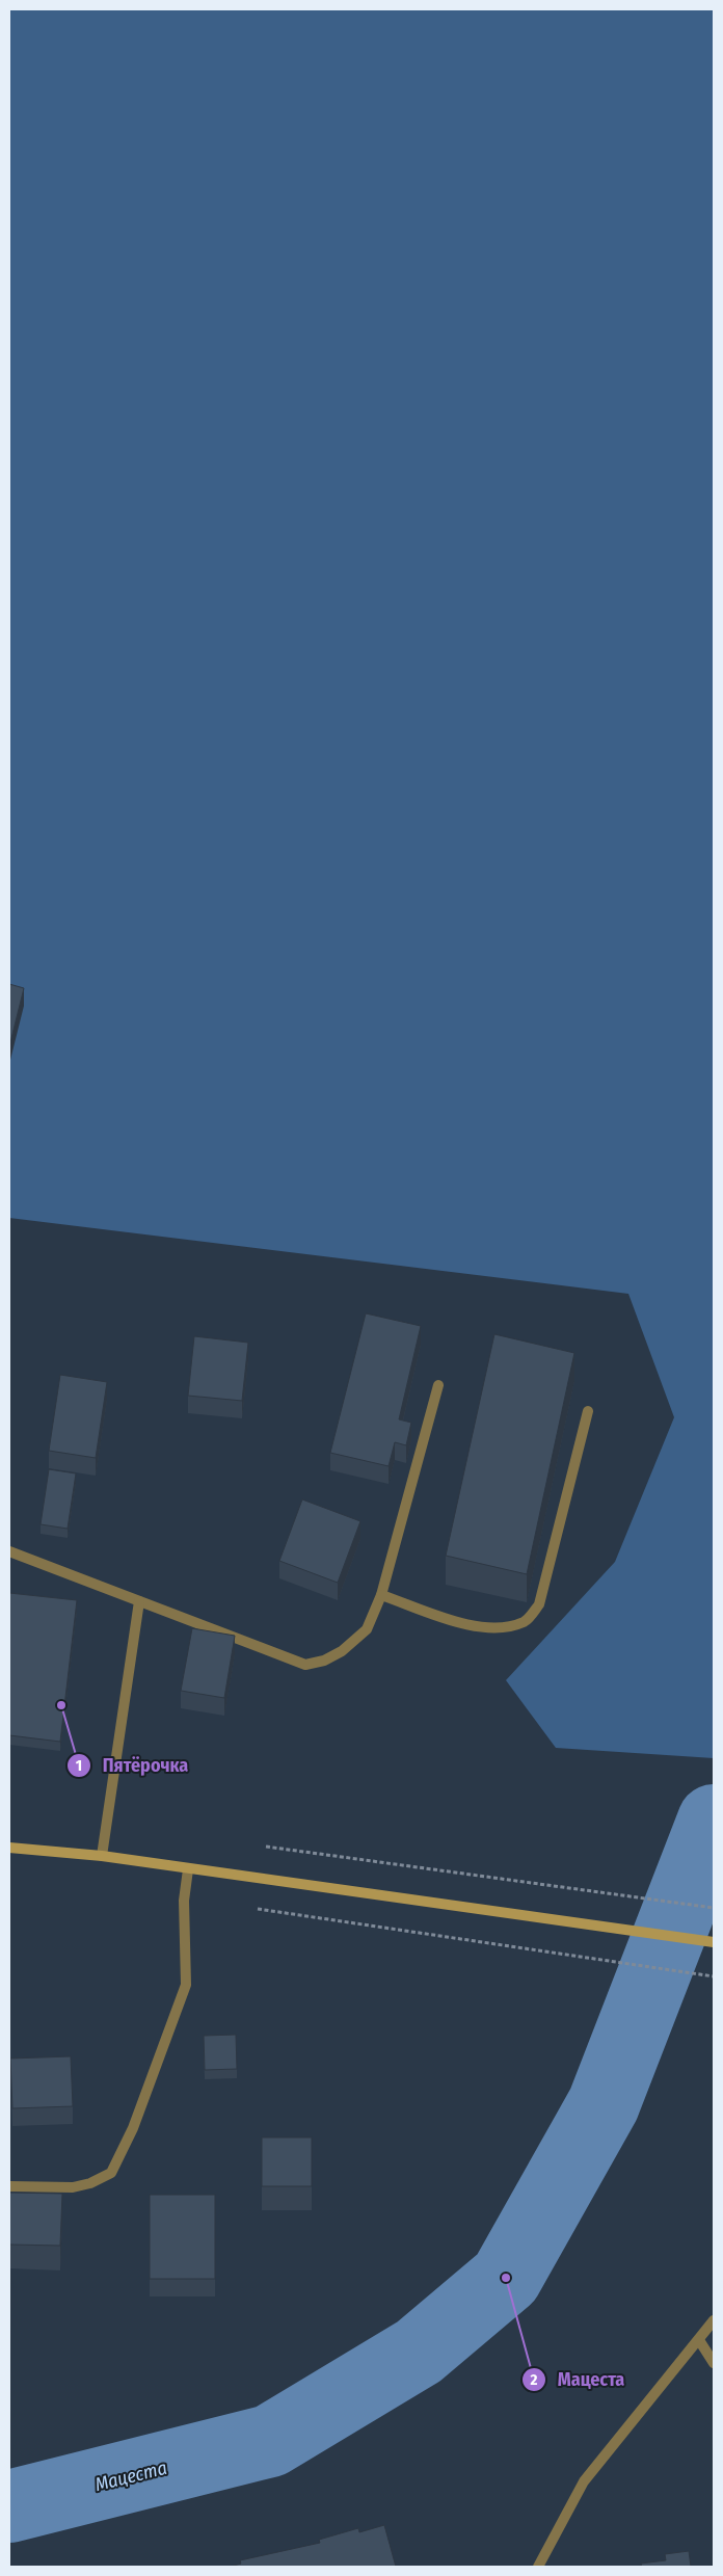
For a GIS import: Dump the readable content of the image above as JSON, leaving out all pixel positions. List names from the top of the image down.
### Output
{
  "water": ["Мацеста"],
  "places": ["Пятёрочка", "Мацеста"]
}
